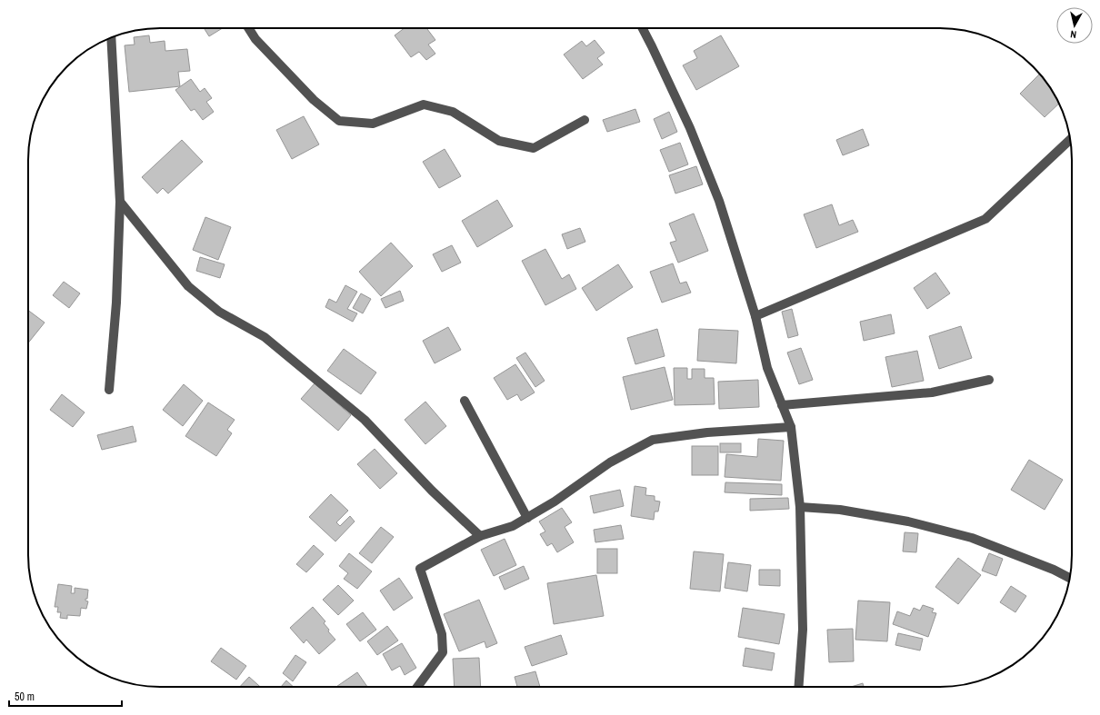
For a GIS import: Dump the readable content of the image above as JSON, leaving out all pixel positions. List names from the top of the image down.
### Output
{
  "scale_bar": "50 m",
  "north": "bottom"
}
